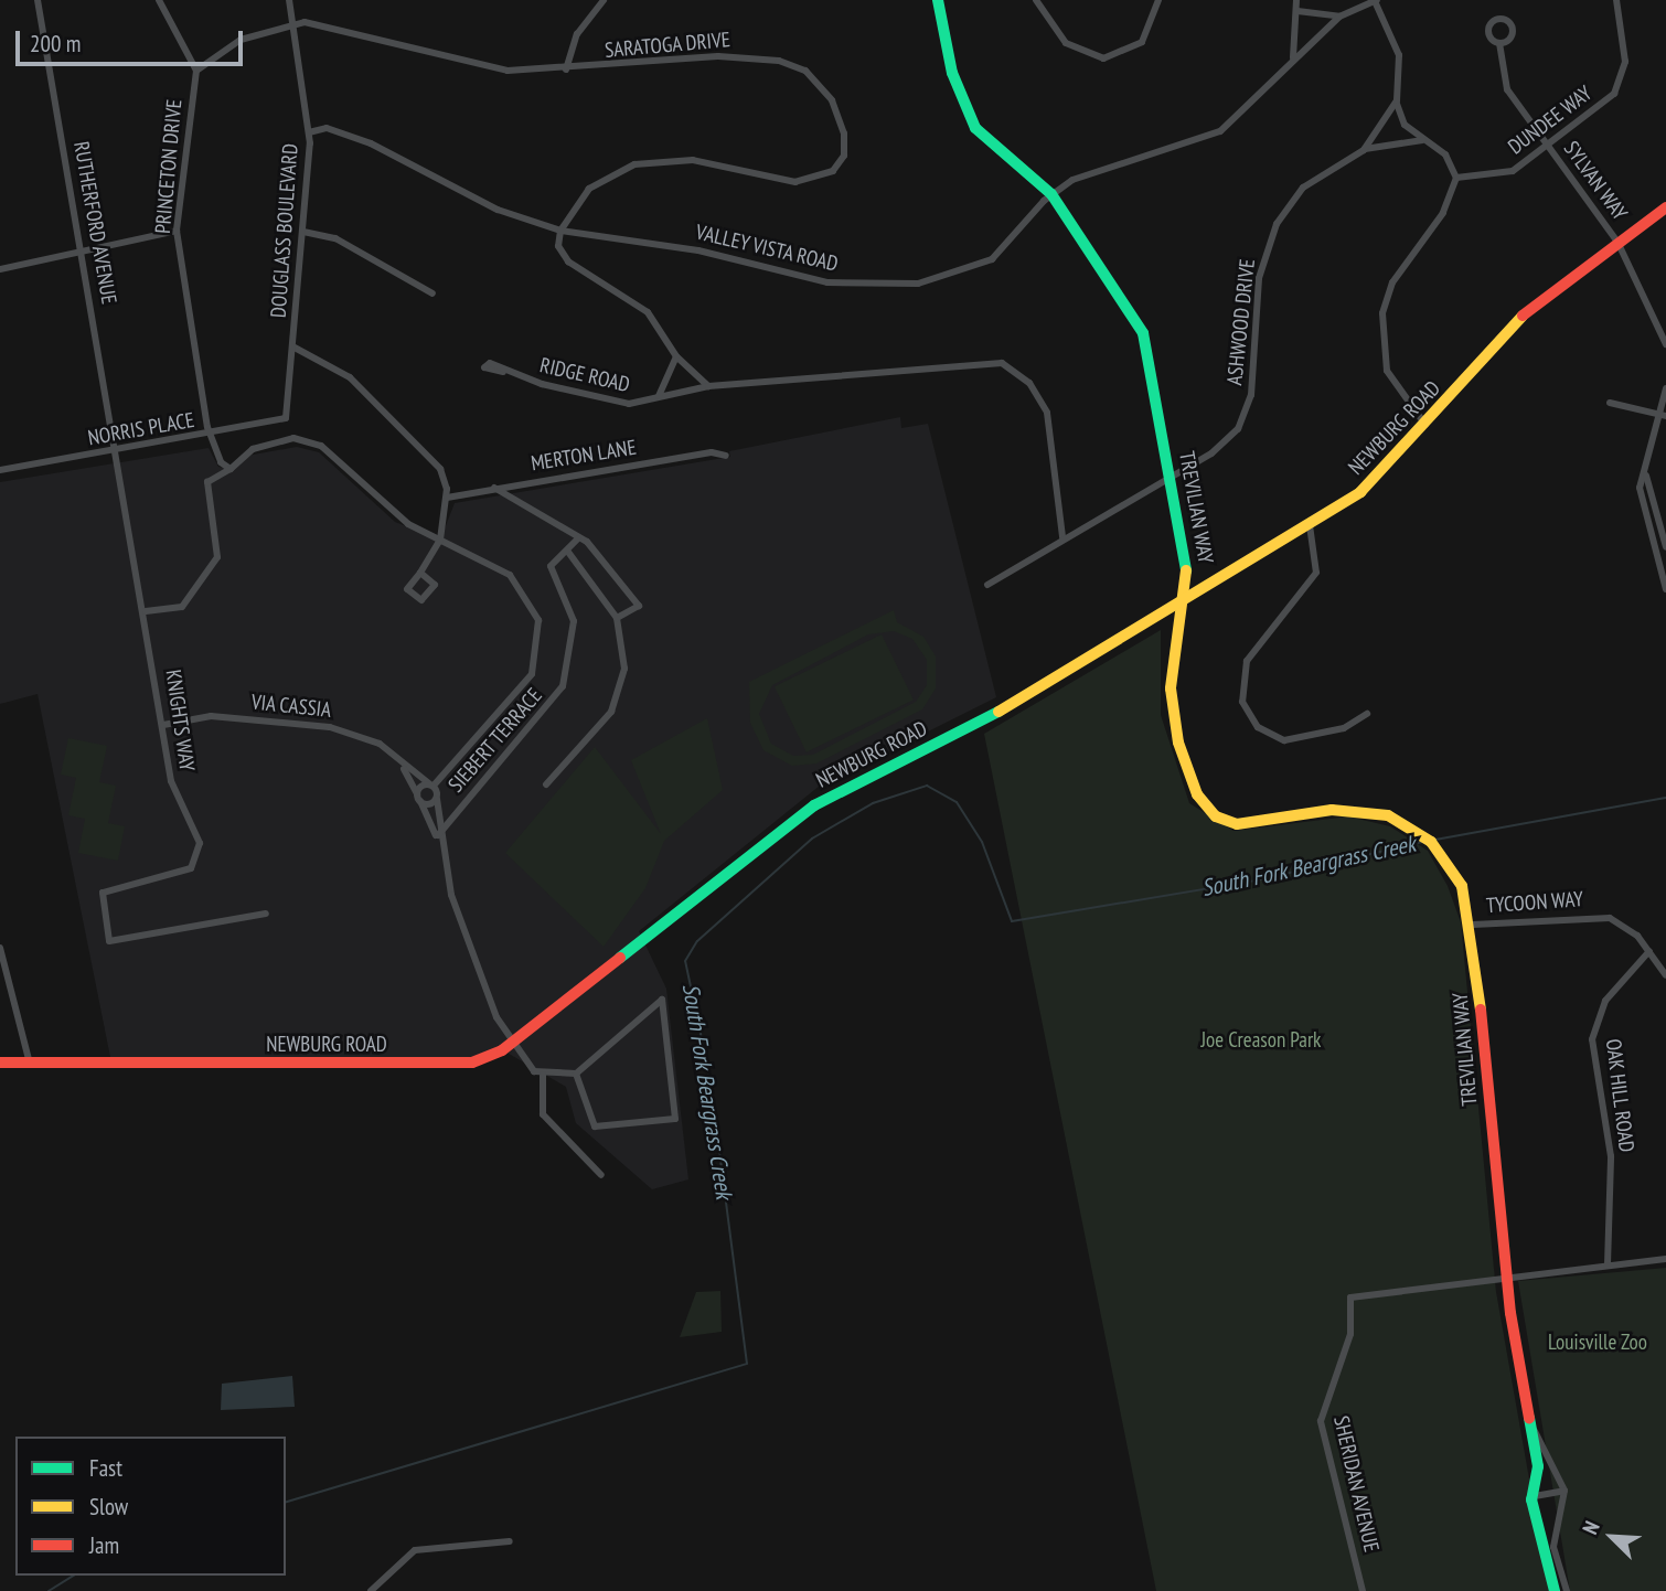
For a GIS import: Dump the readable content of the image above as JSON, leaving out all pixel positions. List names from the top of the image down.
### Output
{
  "streets": {
    "main road": ["NEWBURG ROAD", "TREVILIAN WAY"],
    "street": [
      "SARATOGA DRIVE",
      "DUNDEE WAY",
      "PRINCETON DRIVE",
      "SYLVAN WAY",
      "RUTHERFORD AVENUE",
      "DOUGLASS BOULEVARD",
      "VALLEY VISTA ROAD",
      "ASHWOOD DRIVE",
      "RIDGE ROAD",
      "NORRIS PLACE",
      "MERTON LANE",
      "VIA CASSIA",
      "KNIGHTS WAY",
      "SIEBERT TERRACE",
      "TYCOON WAY",
      "OAK HILL ROAD",
      "SHERIDAN AVENUE"
    ]
  },
  "crossings": [
    ["SARATOGA DRIVE", "PRINCETON DRIVE"],
    ["SARATOGA DRIVE", "DOUGLASS BOULEVARD"],
    ["SARATOGA DRIVE", "VALLEY VISTA ROAD"],
    ["DUNDEE WAY", "SYLVAN WAY"],
    ["PRINCETON DRIVE", "NORRIS PLACE"],
    ["SYLVAN WAY", "NEWBURG ROAD"],
    ["RUTHERFORD AVENUE", "NORRIS PLACE"],
    ["RUTHERFORD AVENUE", "KNIGHTS WAY"],
    ["DOUGLASS BOULEVARD", "VALLEY VISTA ROAD"],
    ["DOUGLASS BOULEVARD", "NORRIS PLACE"],
    ["VALLEY VISTA ROAD", "TREVILIAN WAY"],
    ["ASHWOOD DRIVE", "TREVILIAN WAY"],
    ["NEWBURG ROAD", "TREVILIAN WAY"],
    ["NORRIS PLACE", "KNIGHTS WAY"],
    ["TREVILIAN WAY", "TYCOON WAY"],
    ["TREVILIAN WAY", "SHERIDAN AVENUE"],
    ["VIA CASSIA", "KNIGHTS WAY"],
    ["VIA CASSIA", "SIEBERT TERRACE"],
    ["TYCOON WAY", "OAK HILL ROAD"]
  ],
  "water": ["South Fork Beargrass Creek"],
  "parks": ["Joe Creason Park", "Louisville Zoo"],
  "legend": ["Fast", "Slow", "Jam"],
  "scale_bar": "200 m",
  "north": "top left"
}
